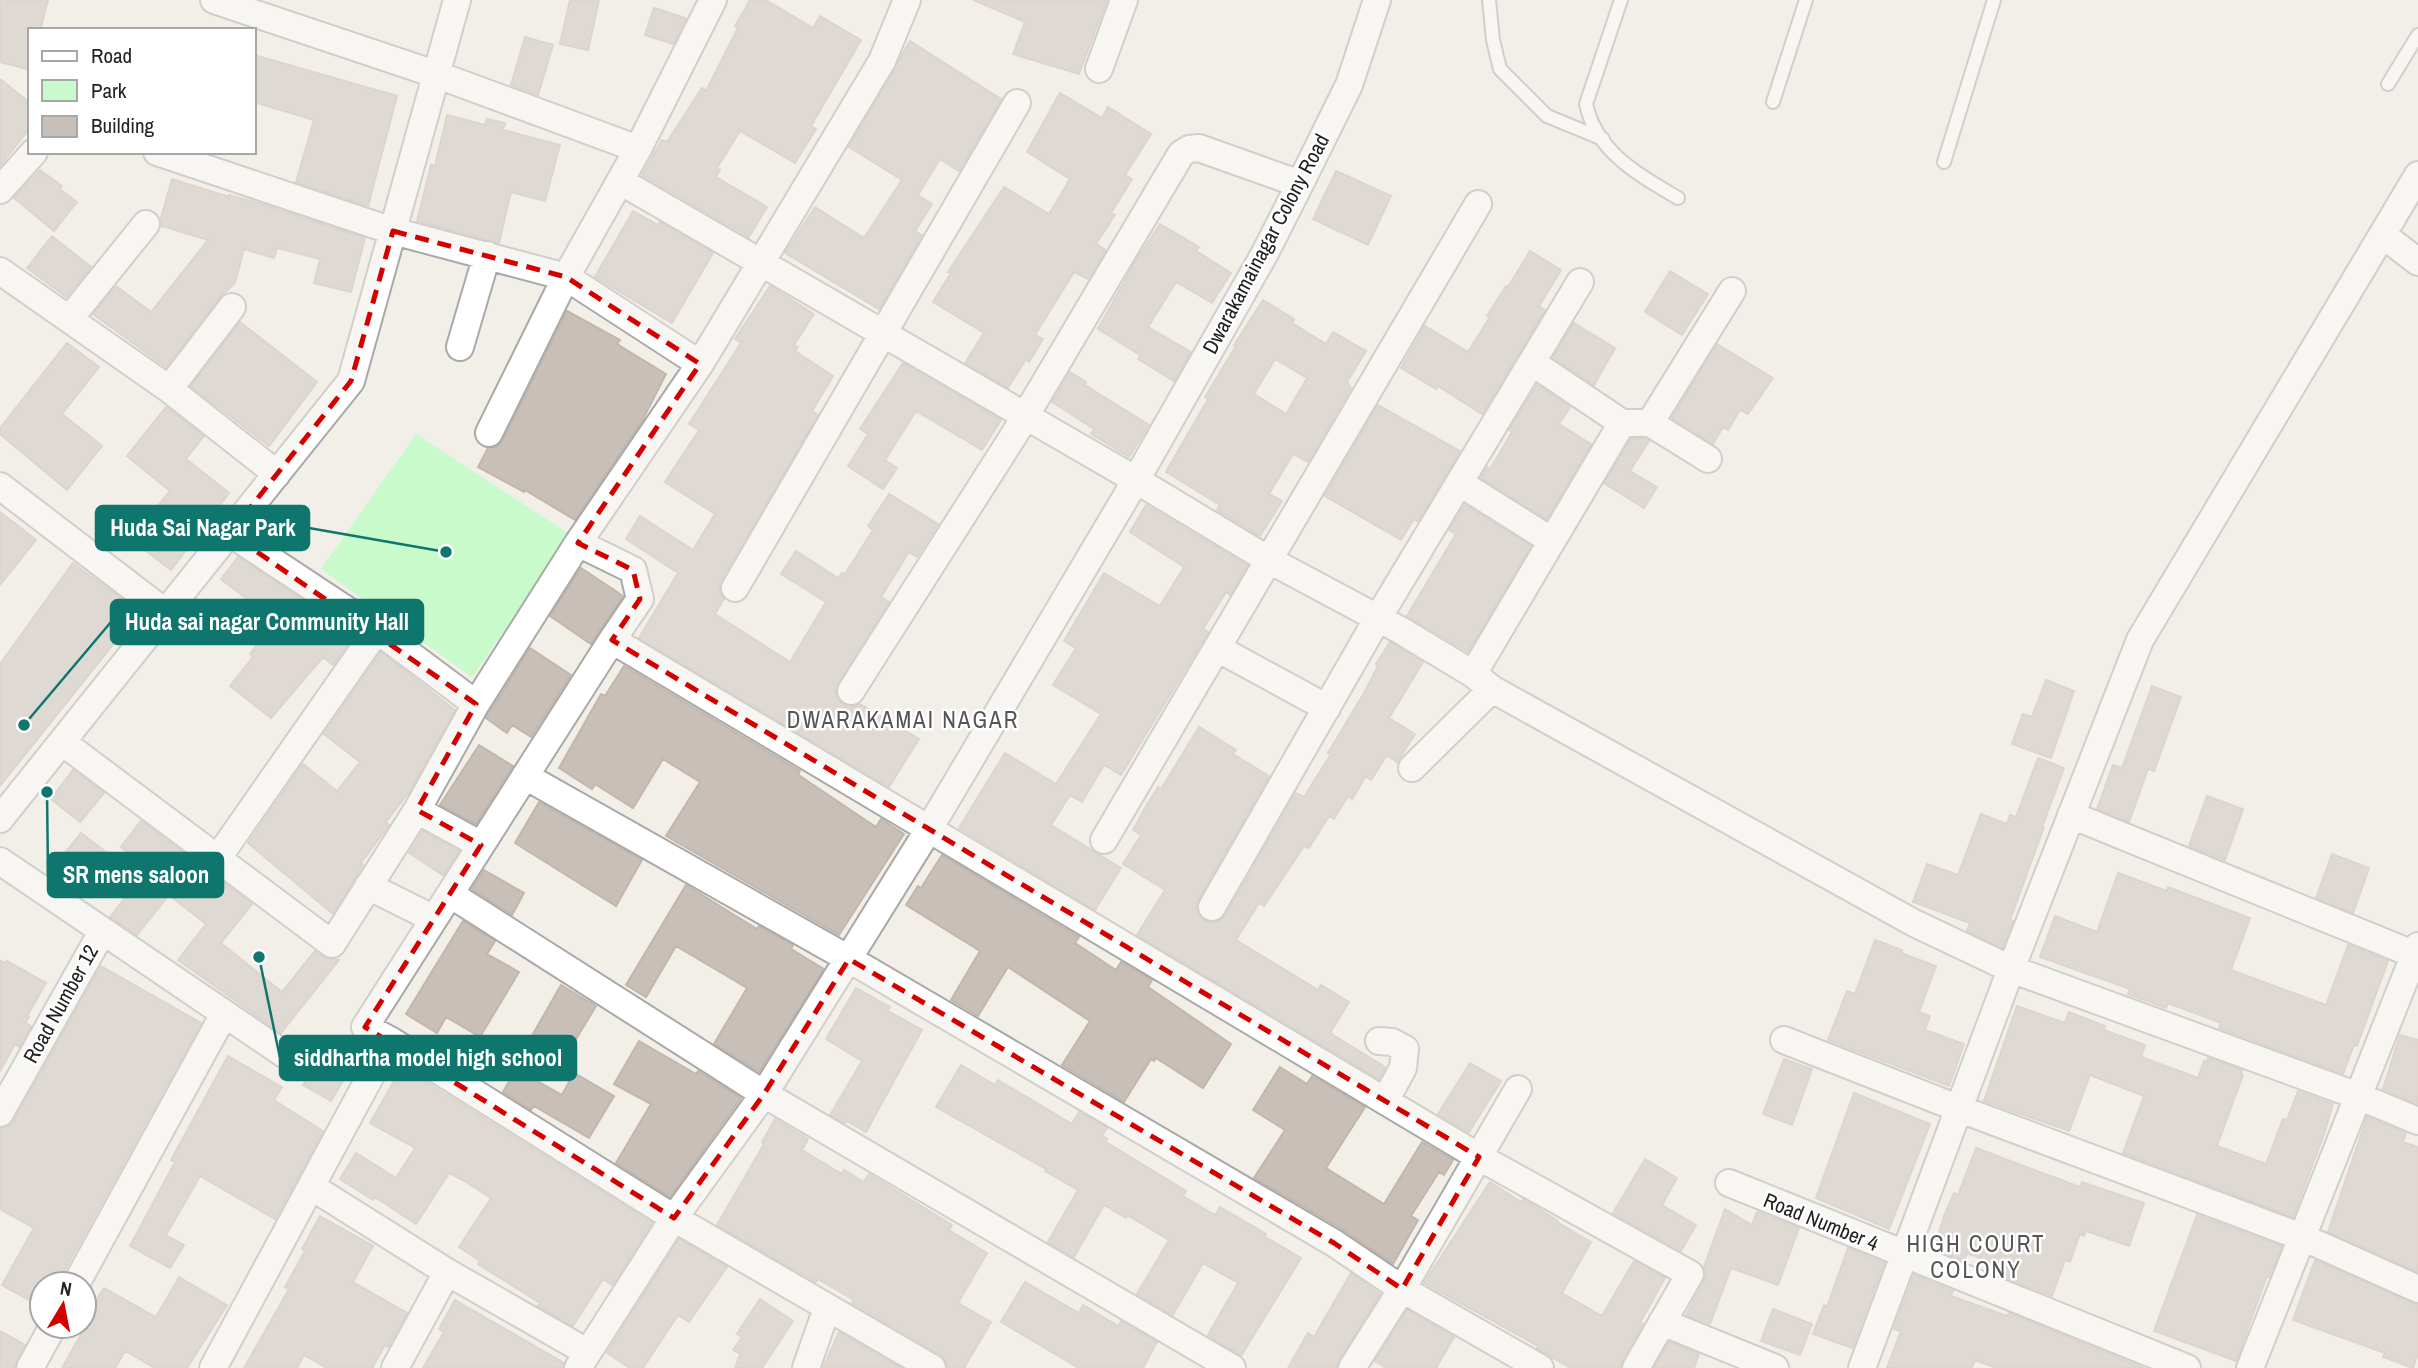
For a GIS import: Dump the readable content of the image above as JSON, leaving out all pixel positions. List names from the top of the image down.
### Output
{
  "streets": {
    "street": ["Dwarakamainagar Colony Road", "Road Number 12", "Road Number 4"]
  },
  "districts": ["DWARAKAMAI NAGAR", "HIGH COURT COLONY"],
  "places": [
    "Huda Sai Nagar Park",
    "Huda sai nagar Community Hall",
    "SR mens saloon",
    "siddhartha model high school"
  ],
  "legend": ["Road", "Park", "Building"],
  "north": "top"
}
